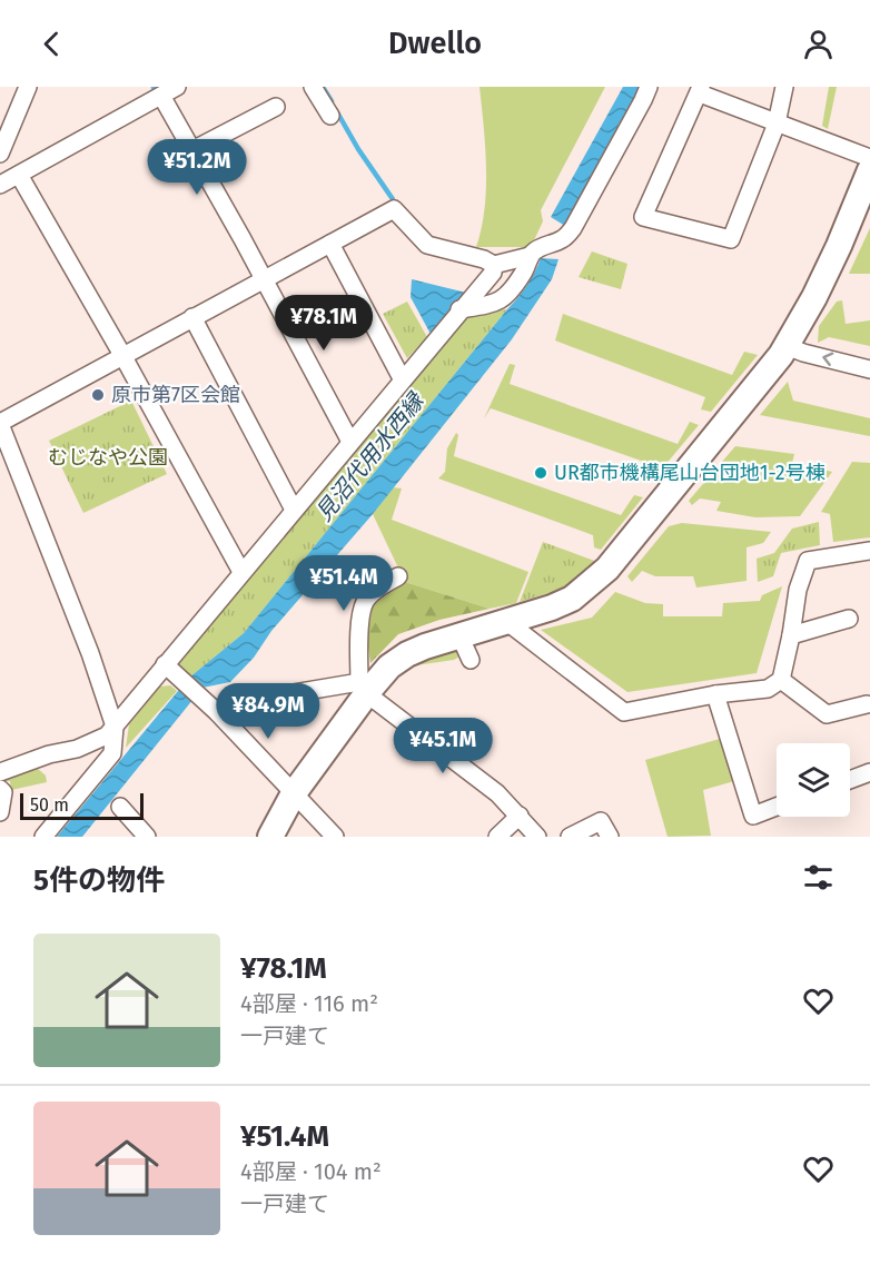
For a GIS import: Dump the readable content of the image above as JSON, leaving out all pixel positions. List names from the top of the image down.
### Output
{
  "water": ["見沼代用水西縁"],
  "parks": ["むじなや公園"],
  "places": ["原市第7区会館", "UR都市機構尾山台団地1-2号棟"],
  "scale_bar": "50 m",
  "page": {
    "header": "Dwello",
    "price": [
      "¥51.2M",
      "¥78.1M",
      "¥51.4M",
      "¥84.9M",
      "¥45.1M"
    ],
    "scale": "50 m",
    "heading": "5件の物件",
    "list": [
      {
        "name": "¥78.1M",
        "note": "4部屋 · 116 m² · 一戸建て"
      },
      {
        "name": "¥51.4M",
        "note": "4部屋 · 104 m² · 一戸建て"
      }
    ]
  }
}
